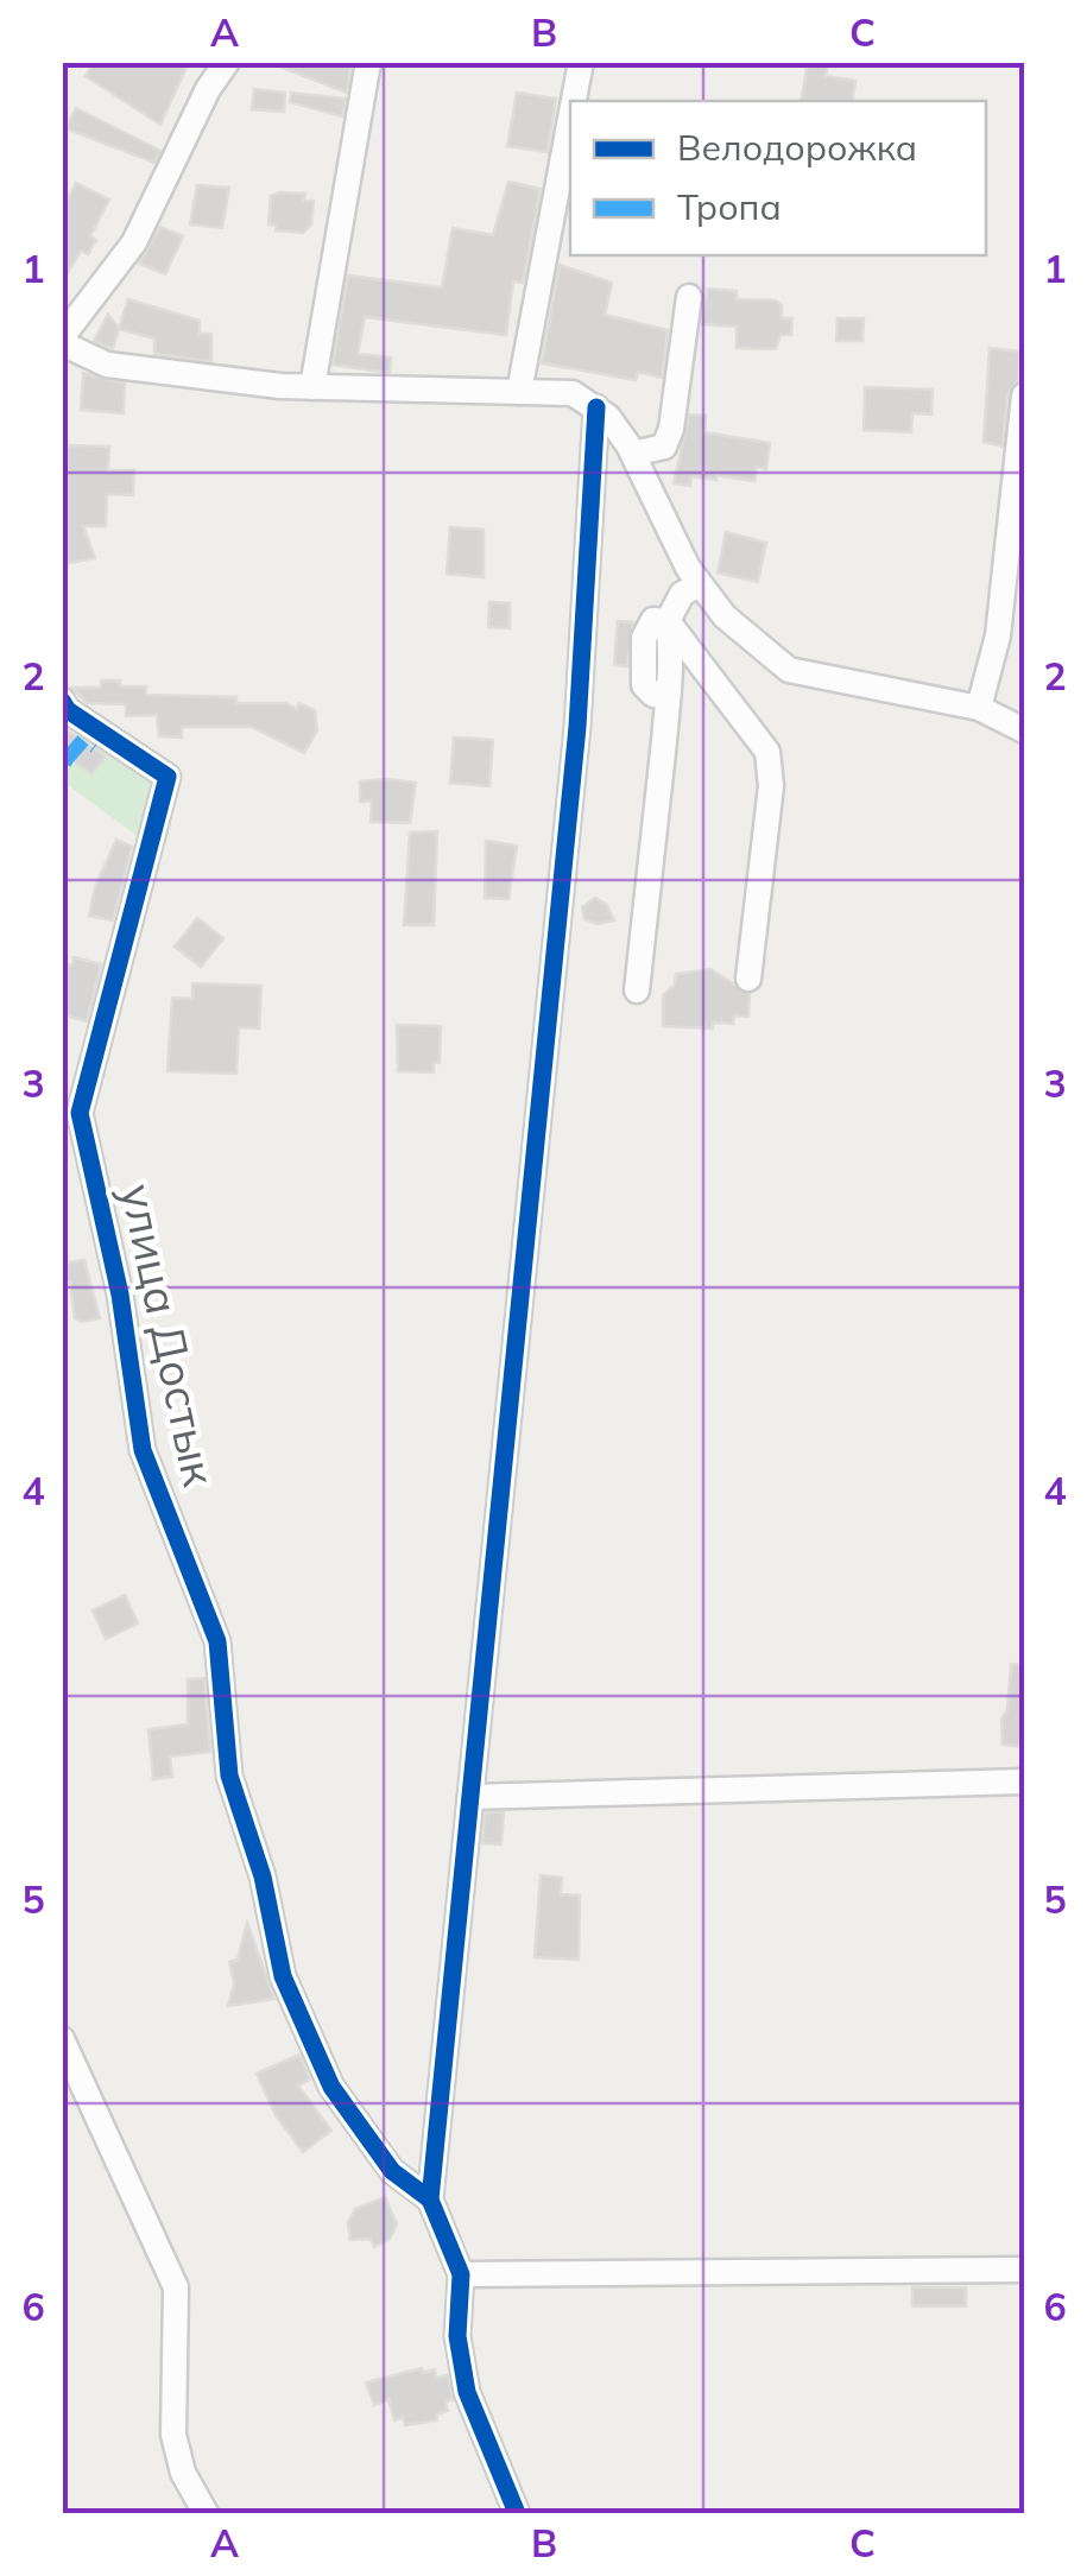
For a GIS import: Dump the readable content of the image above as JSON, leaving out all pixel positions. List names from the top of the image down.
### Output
{
  "streets": {
    "street": ["улица Достык"]
  },
  "legend": ["Велодорожка", "Тропа"],
  "grid": {
    "columns": ["A", "B", "C"],
    "rows": [
      "1",
      "2",
      "3",
      "4",
      "5",
      "6"
    ]
  }
}
